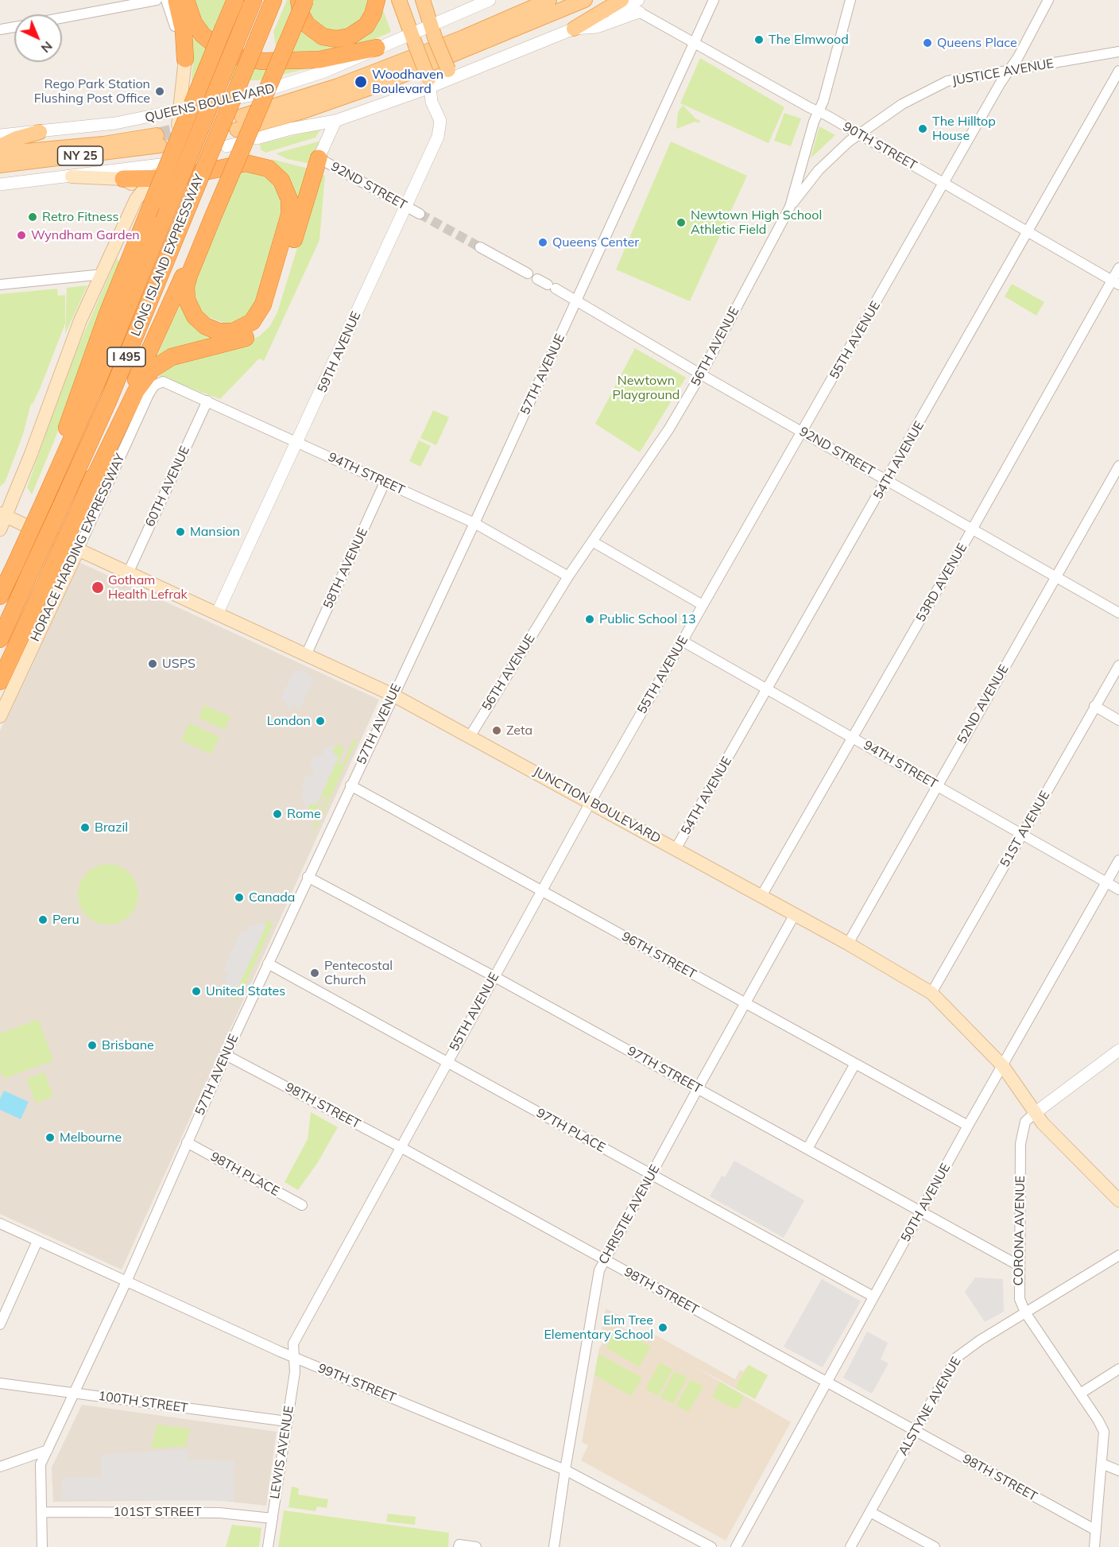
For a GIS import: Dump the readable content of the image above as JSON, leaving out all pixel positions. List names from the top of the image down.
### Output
{
  "streets": {
    "highway": ["LONG ISLAND EXPRESSWAY", "I 495"],
    "main road": [
      "QUEENS BOULEVARD",
      "NY 25",
      "HORACE HARDING EXPRESSWAY",
      "JUNCTION BOULEVARD"
    ],
    "street": [
      "JUSTICE AVENUE",
      "90TH STREET",
      "92ND STREET",
      "55TH AVENUE",
      "56TH AVENUE",
      "59TH AVENUE",
      "57TH AVENUE",
      "54TH AVENUE",
      "94TH STREET",
      "60TH AVENUE",
      "58TH AVENUE",
      "53RD AVENUE",
      "52ND AVENUE",
      "51ST AVENUE",
      "96TH STREET",
      "97TH STREET",
      "98TH STREET",
      "97TH PLACE",
      "98TH PLACE",
      "50TH AVENUE",
      "CHRISTIE AVENUE",
      "CORONA AVENUE",
      "99TH STREET",
      "100TH STREET",
      "ALSTYNE AVENUE",
      "LEWIS AVENUE",
      "101ST STREET"
    ]
  },
  "crossings": [
    ["JUSTICE AVENUE", "90TH STREET"],
    ["JUSTICE AVENUE", "55TH AVENUE"],
    ["JUSTICE AVENUE", "56TH AVENUE"],
    ["QUEENS BOULEVARD", "90TH STREET"],
    ["QUEENS BOULEVARD", "59TH AVENUE"],
    ["90TH STREET", "55TH AVENUE"],
    ["90TH STREET", "56TH AVENUE"],
    ["90TH STREET", "57TH AVENUE"],
    ["90TH STREET", "54TH AVENUE"],
    ["90TH STREET", "53RD AVENUE"],
    ["92ND STREET", "55TH AVENUE"],
    ["92ND STREET", "56TH AVENUE"],
    ["92ND STREET", "59TH AVENUE"],
    ["92ND STREET", "57TH AVENUE"],
    ["92ND STREET", "54TH AVENUE"],
    ["92ND STREET", "53RD AVENUE"],
    ["92ND STREET", "52ND AVENUE"],
    ["55TH AVENUE", "94TH STREET"],
    ["55TH AVENUE", "JUNCTION BOULEVARD"],
    ["55TH AVENUE", "96TH STREET"],
    ["55TH AVENUE", "97TH STREET"],
    ["55TH AVENUE", "98TH STREET"],
    ["55TH AVENUE", "97TH PLACE"],
    ["55TH AVENUE", "99TH STREET"],
    ["55TH AVENUE", "LEWIS AVENUE"],
    ["56TH AVENUE", "94TH STREET"],
    ["56TH AVENUE", "JUNCTION BOULEVARD"],
    ["59TH AVENUE", "94TH STREET"],
    ["59TH AVENUE", "JUNCTION BOULEVARD"],
    ["57TH AVENUE", "94TH STREET"],
    ["57TH AVENUE", "JUNCTION BOULEVARD"],
    ["57TH AVENUE", "96TH STREET"],
    ["57TH AVENUE", "97TH STREET"],
    ["57TH AVENUE", "98TH STREET"],
    ["57TH AVENUE", "97TH PLACE"],
    ["57TH AVENUE", "98TH PLACE"],
    ["57TH AVENUE", "99TH STREET"],
    ["57TH AVENUE", "100TH STREET"],
    ["57TH AVENUE", "101ST STREET"],
    ["54TH AVENUE", "94TH STREET"],
    ["54TH AVENUE", "JUNCTION BOULEVARD"],
    ["94TH STREET", "60TH AVENUE"],
    ["94TH STREET", "HORACE HARDING EXPRESSWAY"],
    ["94TH STREET", "58TH AVENUE"],
    ["94TH STREET", "53RD AVENUE"],
    ["94TH STREET", "52ND AVENUE"],
    ["94TH STREET", "51ST AVENUE"],
    ["94TH STREET", "50TH AVENUE"],
    ["60TH AVENUE", "JUNCTION BOULEVARD"],
    ["HORACE HARDING EXPRESSWAY", "JUNCTION BOULEVARD"],
    ["58TH AVENUE", "JUNCTION BOULEVARD"],
    ["53RD AVENUE", "JUNCTION BOULEVARD"],
    ["52ND AVENUE", "JUNCTION BOULEVARD"],
    ["JUNCTION BOULEVARD", "51ST AVENUE"],
    ["JUNCTION BOULEVARD", "50TH AVENUE"],
    ["JUNCTION BOULEVARD", "CHRISTIE AVENUE"],
    ["JUNCTION BOULEVARD", "CORONA AVENUE"],
    ["96TH STREET", "50TH AVENUE"],
    ["96TH STREET", "CHRISTIE AVENUE"],
    ["97TH STREET", "50TH AVENUE"],
    ["97TH STREET", "CHRISTIE AVENUE"],
    ["97TH STREET", "CORONA AVENUE"],
    ["98TH STREET", "50TH AVENUE"],
    ["98TH STREET", "CHRISTIE AVENUE"],
    ["98TH STREET", "CORONA AVENUE"],
    ["98TH STREET", "ALSTYNE AVENUE"],
    ["97TH PLACE", "50TH AVENUE"],
    ["97TH PLACE", "CHRISTIE AVENUE"],
    ["CHRISTIE AVENUE", "99TH STREET"],
    ["CORONA AVENUE", "ALSTYNE AVENUE"],
    ["99TH STREET", "LEWIS AVENUE"],
    ["100TH STREET", "LEWIS AVENUE"],
    ["LEWIS AVENUE", "101ST STREET"]
  ],
  "parks": ["Newtown Playground"],
  "places": [
    "The Elmwood",
    "Queens Place",
    "Woodhaven Boulevard",
    "Rego Park Station Flushing Post Office",
    "The Hilltop House",
    "Retro Fitness",
    "Newtown High School Athletic Field",
    "Wyndham Garden",
    "Queens Center",
    "Mansion",
    "Gotham Health Lefrak",
    "Public School 13",
    "USPS",
    "London",
    "Zeta",
    "Rome",
    "Brazil",
    "Canada",
    "Peru",
    "Pentecostal Church",
    "United States",
    "Brisbane",
    "Melbourne",
    "Elm Tree Elementary School"
  ],
  "north": "bottom right"
}
